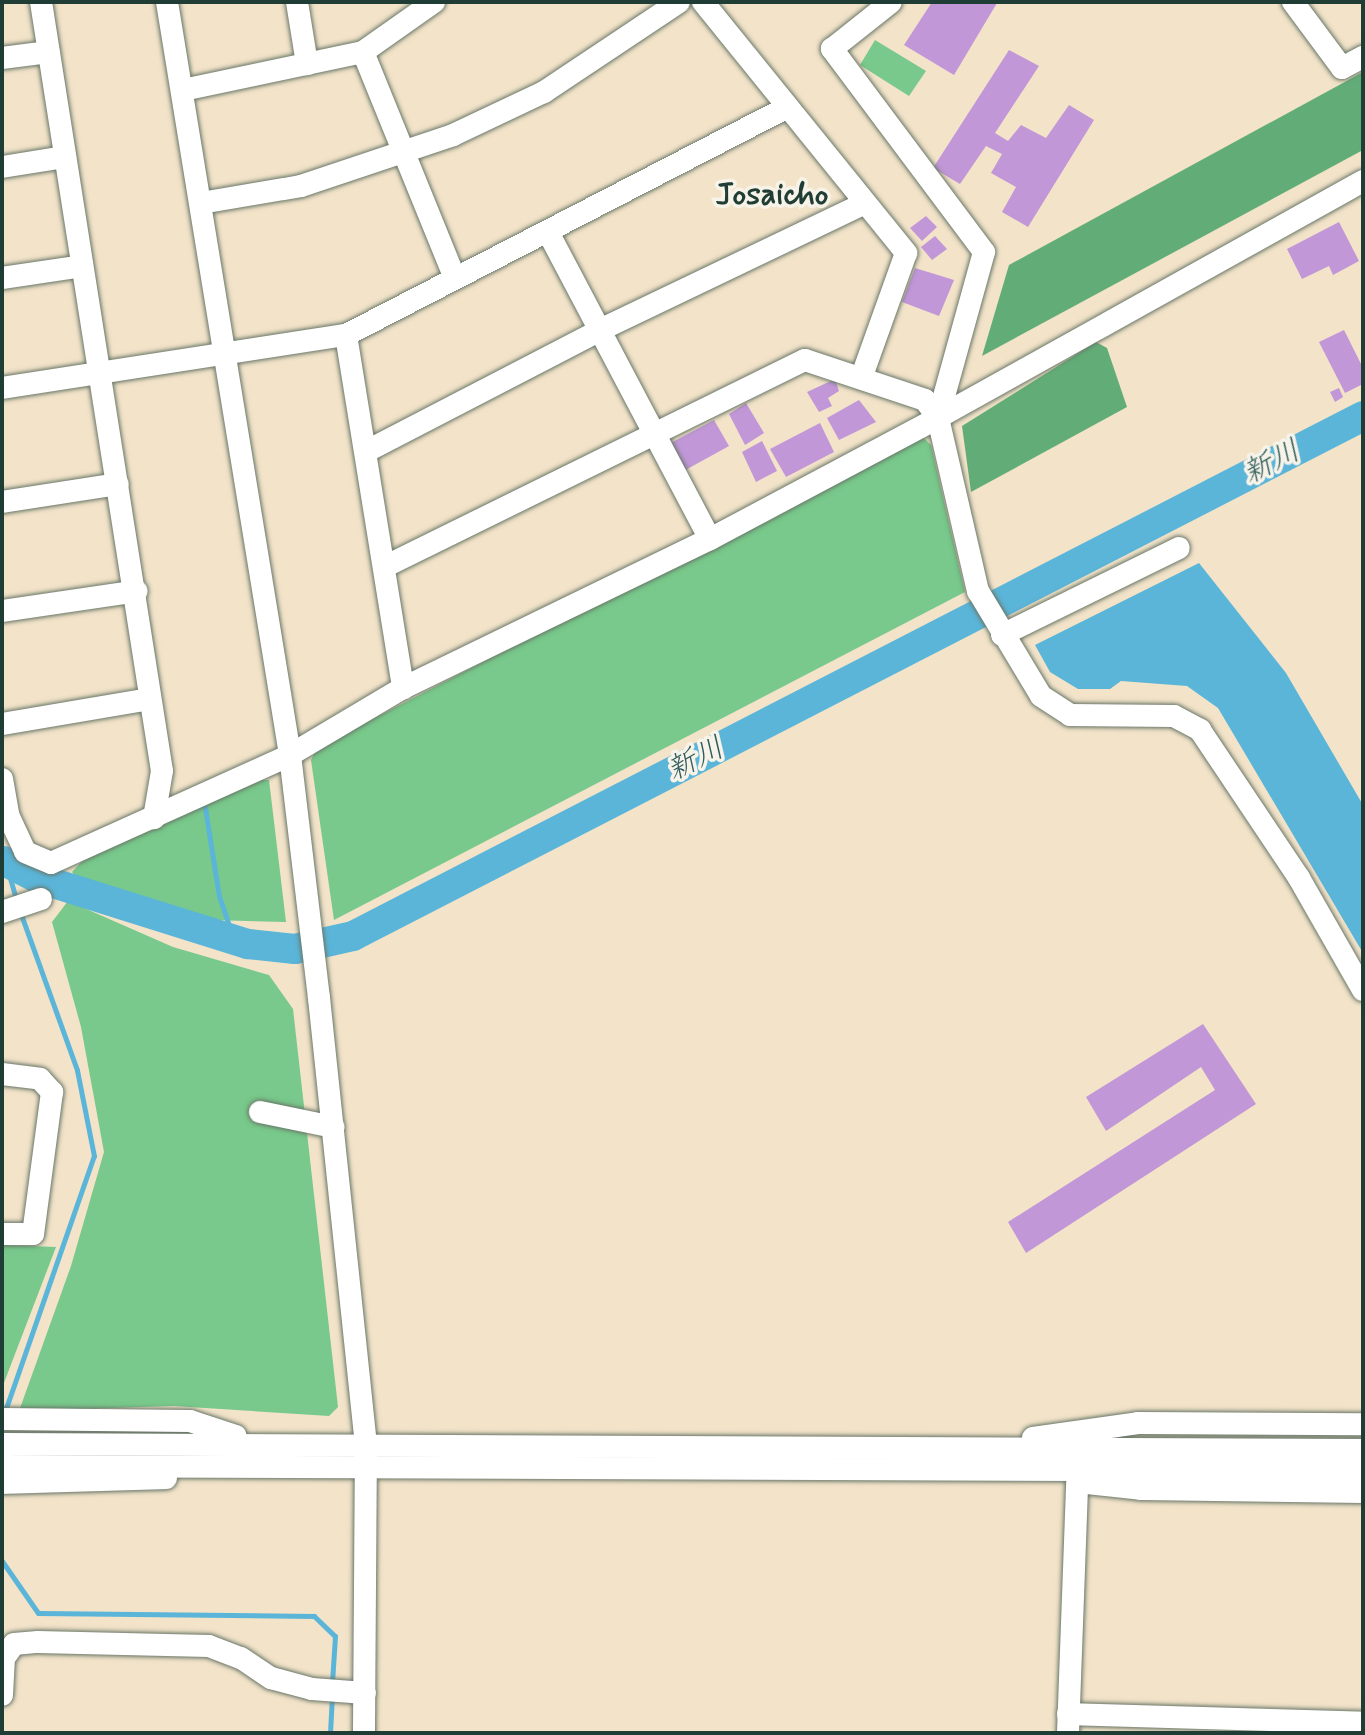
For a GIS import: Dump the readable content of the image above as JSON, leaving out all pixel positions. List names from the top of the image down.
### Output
{
  "districts": ["Josaicho"],
  "water": ["新川"]
}
